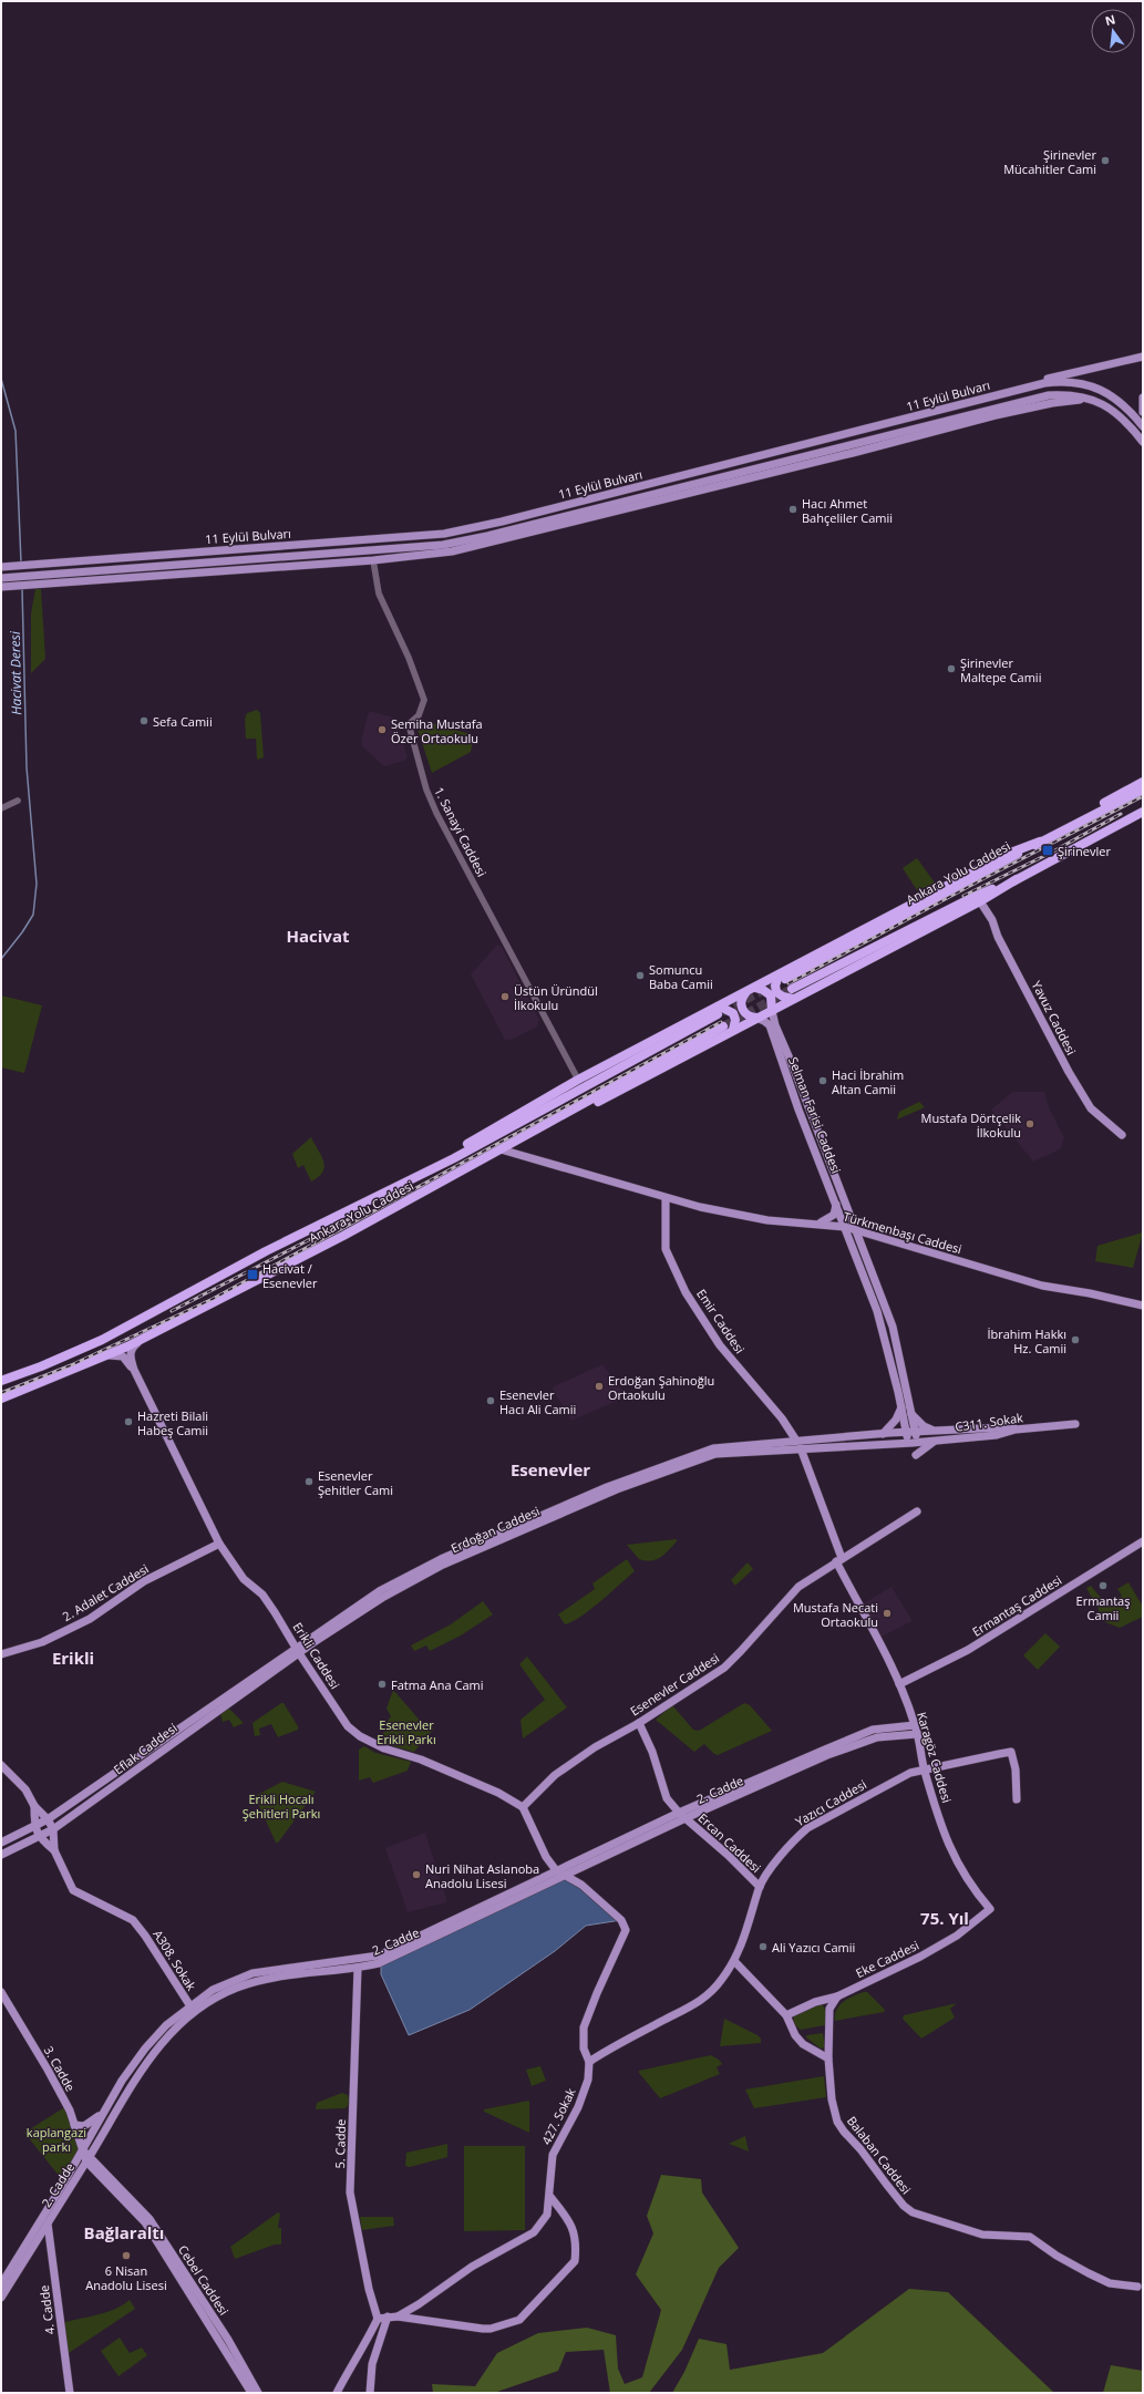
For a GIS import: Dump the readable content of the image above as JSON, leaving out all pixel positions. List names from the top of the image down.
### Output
{
  "streets": {
    "highway": ["Ankara Yolu Caddesi"],
    "main road": [
      "11 Eylül Bulvarı",
      "Yavuz Caddesi",
      "Selman Farisi Caddesi",
      "Türkmenbaşı Caddesi",
      "Emir Caddesi",
      "C311. Sokak",
      "Erdoğan Caddesi",
      "2. Adalet Caddesi",
      "Ermantaş Caddesi",
      "Erikli Caddesi",
      "Esenevler Caddesi",
      "Eflak Caddesi",
      "Karagöz Caddesi",
      "2. Cadde",
      "Yazıcı Caddesi",
      "Ercan Caddesi",
      "Eke Caddesi",
      "A308. Sokak",
      "3. Cadde",
      "427. Sokak",
      "5. Cadde",
      "Balaban Caddesi",
      "Cebel Caddesi",
      "4. Cadde"
    ],
    "street": ["1. Sanayi Caddesi"]
  },
  "crossings": [
    ["Ankara Yolu Caddesi", "Selman Farisi Caddesi"],
    ["Ankara Yolu Caddesi", "Türkmenbaşı Caddesi"],
    ["Selman Farisi Caddesi", "Türkmenbaşı Caddesi"],
    ["Selman Farisi Caddesi", "C311. Sokak"],
    ["Selman Farisi Caddesi", "Erdoğan Caddesi"],
    ["Türkmenbaşı Caddesi", "Emir Caddesi"],
    ["Emir Caddesi", "Erdoğan Caddesi"],
    ["C311. Sokak", "Erdoğan Caddesi"],
    ["Erdoğan Caddesi", "Erikli Caddesi"],
    ["Erdoğan Caddesi", "Eflak Caddesi"],
    ["2. Adalet Caddesi", "Erikli Caddesi"],
    ["Ermantaş Caddesi", "Karagöz Caddesi"],
    ["Erikli Caddesi", "Esenevler Caddesi"],
    ["Erikli Caddesi", "Eflak Caddesi"],
    ["Esenevler Caddesi", "Karagöz Caddesi"],
    ["Esenevler Caddesi", "Ercan Caddesi"],
    ["Karagöz Caddesi", "2. Cadde"],
    ["Karagöz Caddesi", "Yazıcı Caddesi"],
    ["Karagöz Caddesi", "Eke Caddesi"],
    ["2. Cadde", "Ercan Caddesi"],
    ["2. Cadde", "A308. Sokak"],
    ["2. Cadde", "3. Cadde"],
    ["2. Cadde", "427. Sokak"],
    ["2. Cadde", "5. Cadde"],
    ["2. Cadde", "Cebel Caddesi"],
    ["2. Cadde", "4. Cadde"],
    ["Yazıcı Caddesi", "Ercan Caddesi"],
    ["Yazıcı Caddesi", "427. Sokak"],
    ["3. Cadde", "Cebel Caddesi"]
  ],
  "districts": [
    "Hacivat",
    "Esenevler",
    "Erikli",
    "75. Yıl",
    "Bağlaraltı"
  ],
  "water": ["Hacivat Deresi"],
  "parks": ["Esenevler Erikli Parkı", "Erikli Hocalı Şehitleri Parkı", "kaplangazi parkı"],
  "places": {
    "other": [
      "Şirinevler Mücahitler Cami",
      "Hacı Ahmet Bahçeliler Camii",
      "Şirinevler Maltepe Camii",
      "Sefa Camii",
      "Semiha Mustafa Özer Ortaokulu",
      "Somuncu Baba Camii",
      "Üstün Üründül İlkokulu",
      "Haci İbrahim Altan Camii",
      "Mustafa Dörtçelik İlkokulu",
      "İbrahim Hakkı Hz. Camii",
      "Erdoğan Şahinoğlu Ortaokulu",
      "Esenevler Hacı Ali Camii",
      "Hazreti Bilali Habeş Camii",
      "Esenevler Şehitler Cami",
      "Ermantaş Camii",
      "Mustafa Necati Ortaokulu",
      "Fatma Ana Cami",
      "Nuri Nihat Aslanoba Anadolu Lisesi",
      "Ali Yazıcı Camii",
      "6 Nisan Anadolu Lisesi"
    ],
    "transit": ["Şirinevler", "Hacivat / Esenevler"]
  },
  "north": "top"
}
